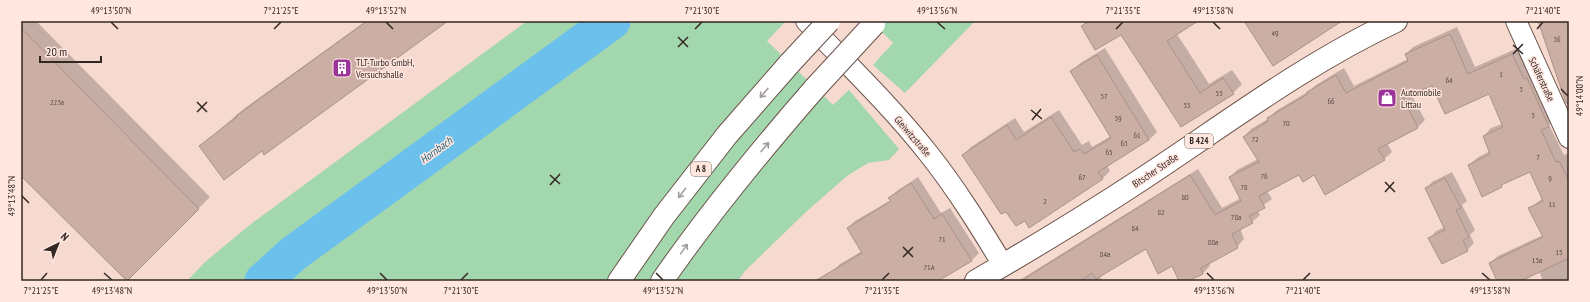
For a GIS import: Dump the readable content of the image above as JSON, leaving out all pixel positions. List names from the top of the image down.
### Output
{
  "streets": {
    "main road": ["B 424", "A 8", "Bitscher Straße"],
    "street": ["Schäferstraße", "Gleiwitzstraße"]
  },
  "crossings": [
    ["Gleiwitzstraße", "Bitscher Straße"]
  ],
  "water": ["Hornbach"],
  "places": {
    "building": ["TLT-Turbo GmbH, Versuchshalle"],
    "shop": ["Automobile Littau"]
  },
  "house_numbers": [
    "49",
    "56",
    "1",
    "64",
    "3",
    "53",
    "57",
    "66",
    "223a",
    "55",
    "5",
    "59",
    "70",
    "61",
    "72",
    "63",
    "65",
    "7",
    "76",
    "67",
    "9",
    "78",
    "80",
    "2",
    "11",
    "82",
    "78a",
    "84",
    "71",
    "80a",
    "15",
    "84a",
    "15a",
    "71A"
  ],
  "scale_bar": "20 m",
  "north": "top right",
  "coordinates": [
    "49°13'50\"N",
    "7°21'25\"E",
    "49°13'52\"N",
    "7°21'30\"E",
    "49°13'56\"N",
    "7°21'35\"E",
    "49°13'58\"N",
    "7°21'40\"E",
    "49°14'00\"N",
    "49°13'48\"N"
  ]
}
